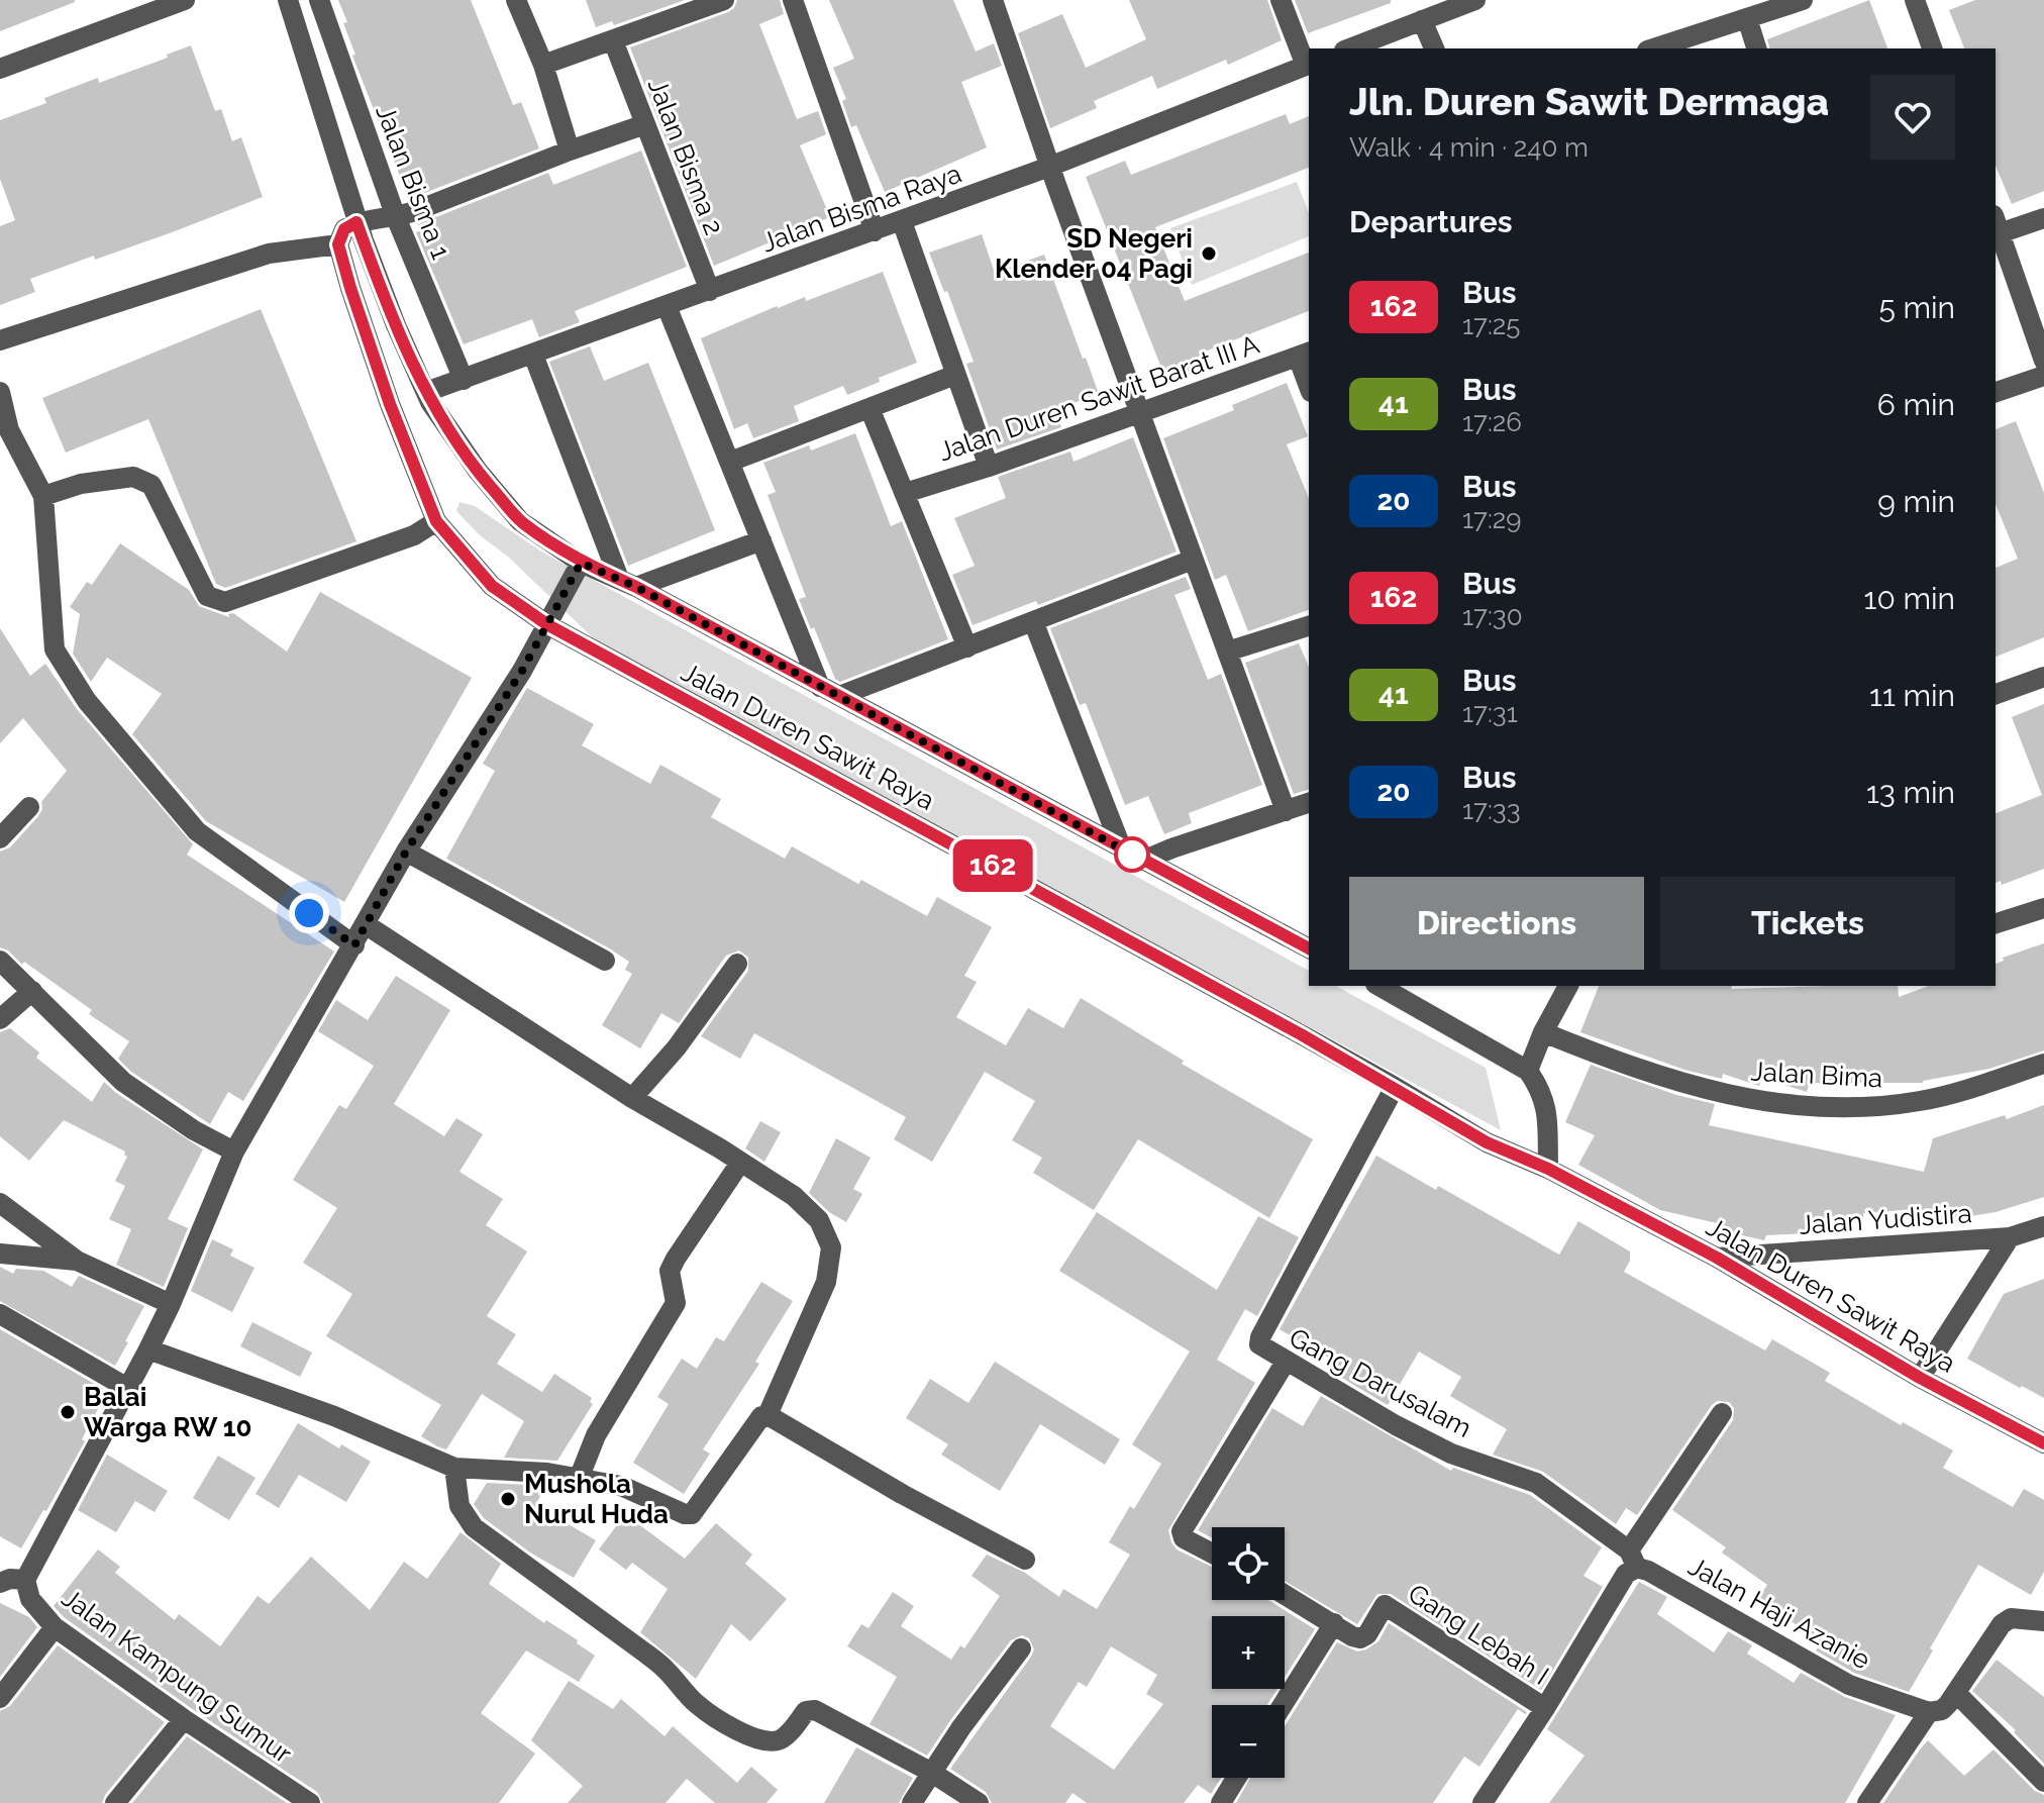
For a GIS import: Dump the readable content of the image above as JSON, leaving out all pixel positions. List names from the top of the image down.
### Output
{
  "streets": {
    "street": [
      "Jalan Bisma 2",
      "Jalan Bisma 1",
      "Jalan Bisma Raya",
      "Jalan Duren Sawit Barat III A",
      "Jalan Duren Sawit Raya",
      "Jalan Bima",
      "Jalan Yudistira",
      "Gang Darusalam",
      "Jalan Haji Azanie",
      "Gang Lebah I",
      "Jalan Kampung Sumur"
    ]
  },
  "crossings": [
    ["Jalan Bisma 2", "Jalan Bisma Raya"],
    ["Jalan Bisma 1", "Jalan Bisma Raya"],
    ["Jalan Bisma Raya", "Jalan Duren Sawit Raya"],
    ["Jalan Duren Sawit Raya", "Jalan Yudistira"],
    ["Jalan Duren Sawit Raya", "Gang Darusalam"],
    ["Gang Darusalam", "Jalan Haji Azanie"]
  ],
  "places": ["SD Negeri Klender 04 Pagi", "Balai Warga RW 10", "Mushola Nurul Huda"],
  "lines": ["bus line 162"],
  "page": {
    "on_map": "162",
    "heading": [
      ["Jln. Duren Sawit Dermaga", "Walk · 4 min · 240 m"],
      "Departures"
    ],
    "list": [
      {
        "mark": "162",
        "name": "Bus",
        "note": "17:25",
        "value": "5 min"
      },
      {
        "mark": "41",
        "name": "Bus",
        "note": "17:26",
        "value": "6 min"
      },
      {
        "mark": "20",
        "name": "Bus",
        "note": "17:29",
        "value": "9 min"
      },
      {
        "mark": "162",
        "name": "Bus",
        "note": "17:30",
        "value": "10 min"
      },
      {
        "mark": "41",
        "name": "Bus",
        "note": "17:31",
        "value": "11 min"
      },
      {
        "mark": "20",
        "name": "Bus",
        "note": "17:33",
        "value": "13 min"
      }
    ],
    "buttons": ["Directions", "Tickets"],
    "map_buttons": ["+", "−"]
  }
}
